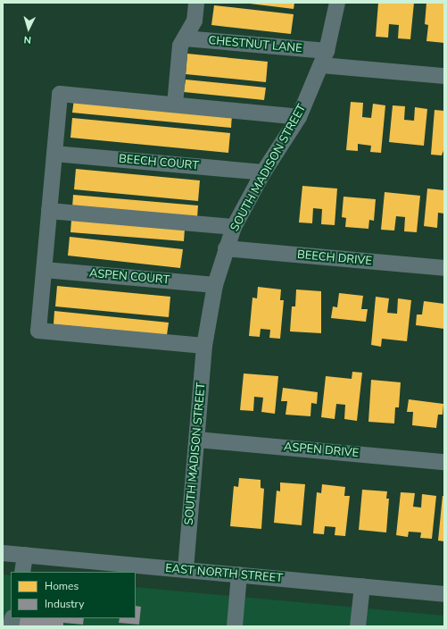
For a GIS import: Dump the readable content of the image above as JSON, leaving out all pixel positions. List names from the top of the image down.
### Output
{
  "streets": {
    "street": [
      "CHESTNUT LANE",
      "BEECH COURT",
      "SOUTH MADISON STREET",
      "BEECH DRIVE",
      "ASPEN COURT",
      "ASPEN DRIVE",
      "EAST NORTH STREET"
    ]
  },
  "crossings": [
    ["CHESTNUT LANE", "SOUTH MADISON STREET"],
    ["BEECH COURT", "SOUTH MADISON STREET"],
    ["SOUTH MADISON STREET", "BEECH DRIVE"],
    ["SOUTH MADISON STREET", "ASPEN COURT"],
    ["SOUTH MADISON STREET", "ASPEN DRIVE"],
    ["SOUTH MADISON STREET", "EAST NORTH STREET"]
  ],
  "legend": ["Homes", "Industry"],
  "north": "bottom"
}
